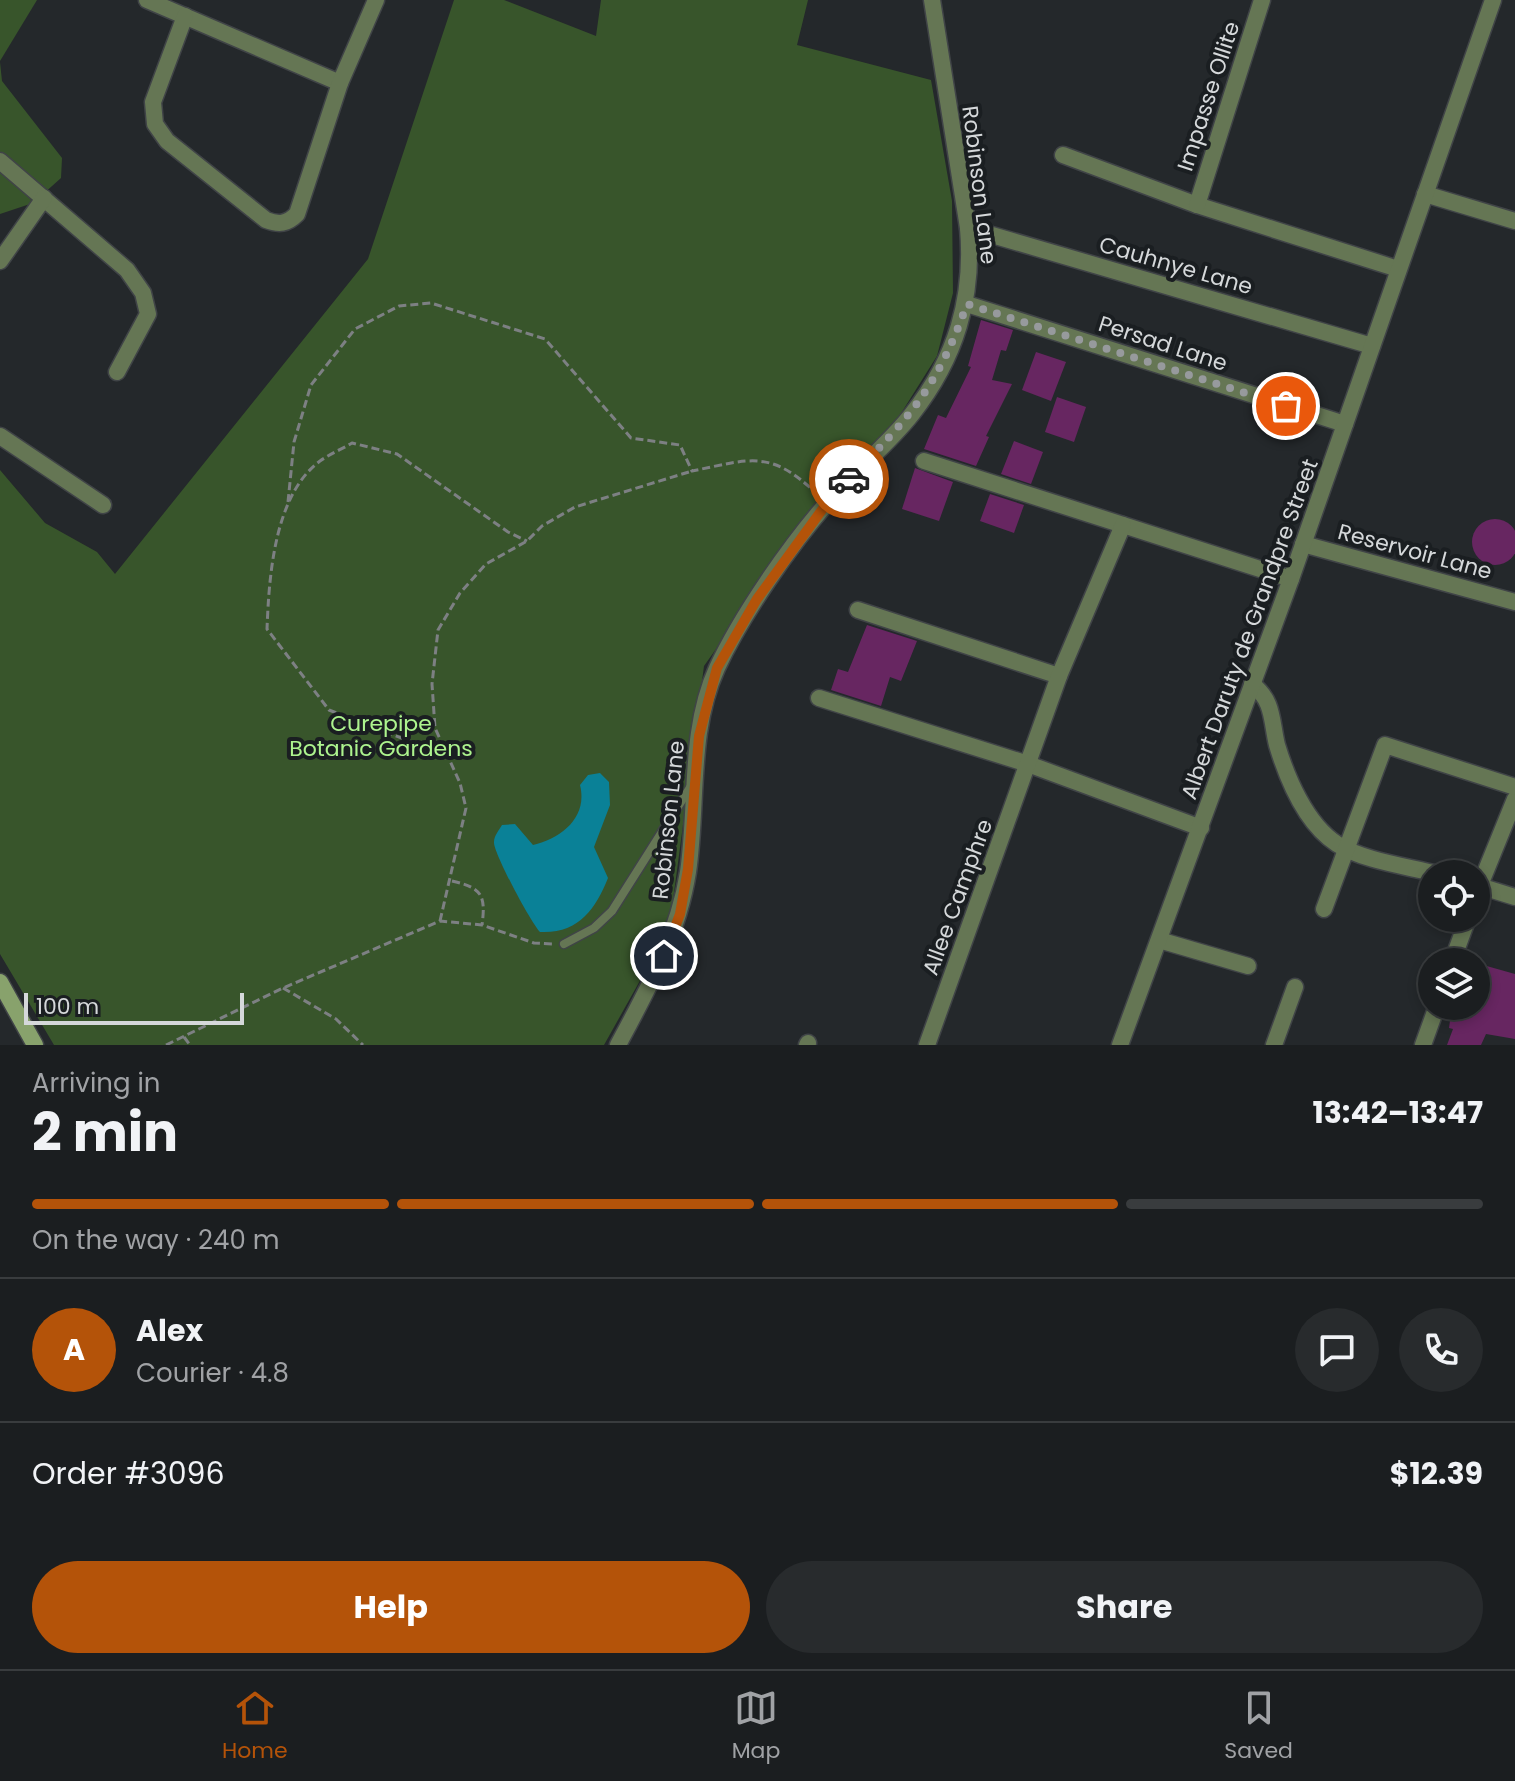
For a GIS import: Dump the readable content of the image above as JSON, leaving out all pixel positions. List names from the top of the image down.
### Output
{
  "streets": {
    "street": [
      "Impasse Ollite",
      "Robinson Lane",
      "Cauhnye Lane",
      "Persad Lane",
      "Reservoir Lane",
      "Albert Daruty de Grandpre Street",
      "Allee Camphre"
    ]
  },
  "crossings": [
    ["Impasse Ollite", "Albert Daruty de Grandpre Street"],
    ["Robinson Lane", "Cauhnye Lane"],
    ["Robinson Lane", "Persad Lane"],
    ["Cauhnye Lane", "Albert Daruty de Grandpre Street"],
    ["Persad Lane", "Albert Daruty de Grandpre Street"],
    ["Reservoir Lane", "Albert Daruty de Grandpre Street"]
  ],
  "parks": ["Curepipe Botanic Gardens"],
  "scale_bar": "100 m",
  "page": {
    "scale": "100 m",
    "heading": ["2 min", "Arriving in", "13:42–13:47"],
    "panel": [
      "Alex",
      "Courier · 4.8",
      "Order #3096",
      "$12.39"
    ],
    "bar": "On the way · 240 m",
    "round": "A",
    "buttons": ["Help", "Share"],
    "tabs": ["Home", "Map", "Saved"]
  }
}
